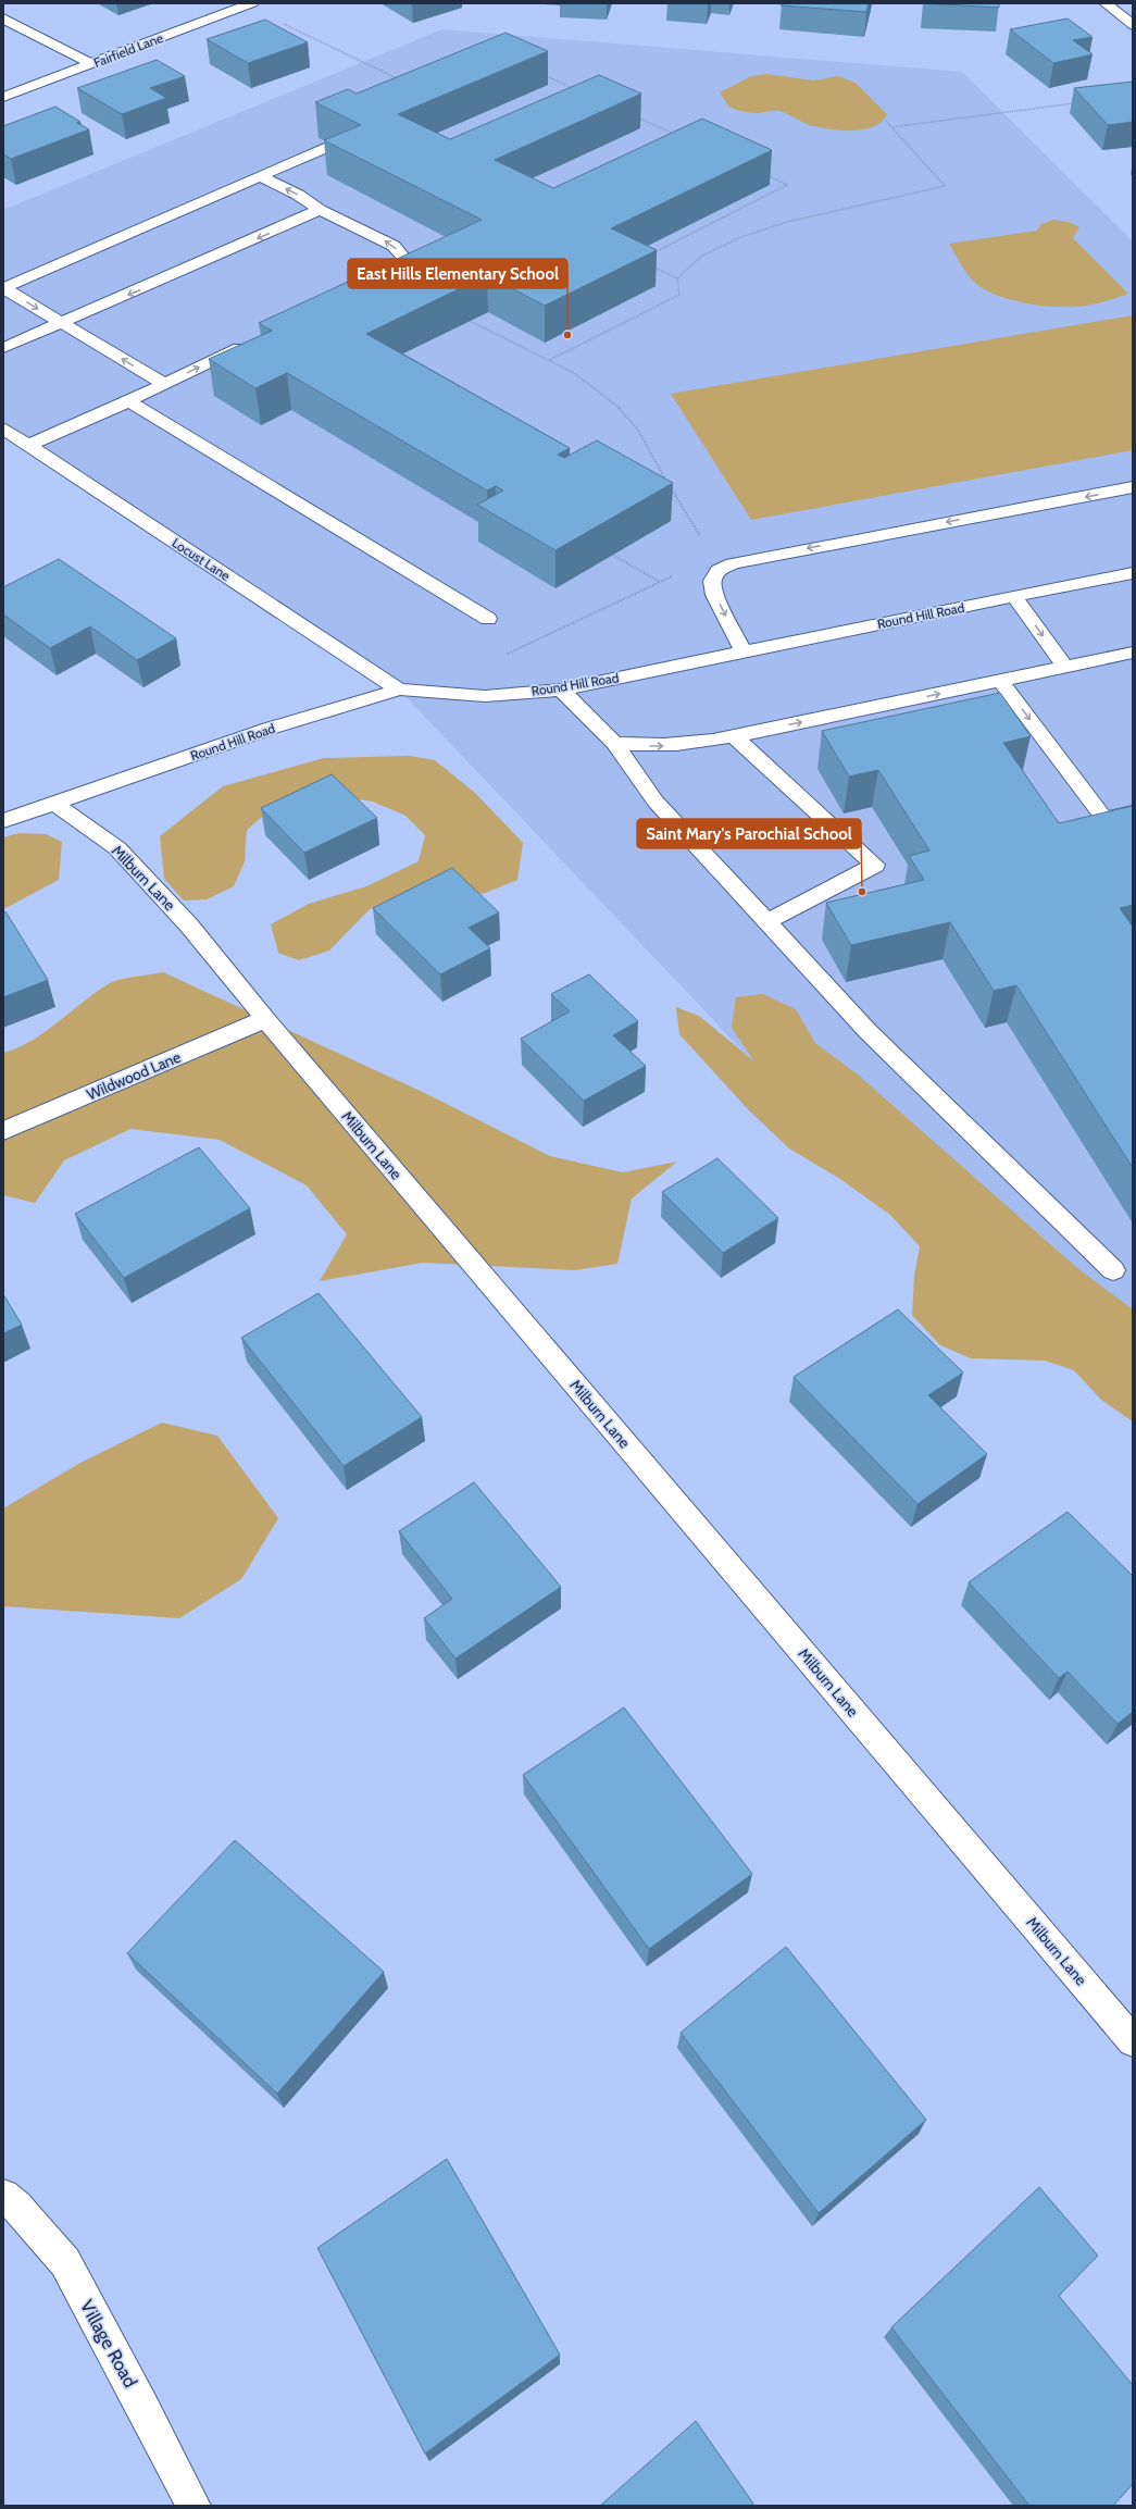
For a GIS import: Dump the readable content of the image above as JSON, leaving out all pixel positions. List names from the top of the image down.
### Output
{
  "streets": {
    "street": [
      "Fairfield Lane",
      "Locust Lane",
      "Round Hill Road",
      "Milburn Lane",
      "Wildwood Lane",
      "Village Road"
    ]
  },
  "crossings": [
    ["Locust Lane", "Round Hill Road"],
    ["Round Hill Road", "Milburn Lane"],
    ["Milburn Lane", "Wildwood Lane"]
  ],
  "places": ["East Hills Elementary School", "Saint Mary's Parochial School"]
}
